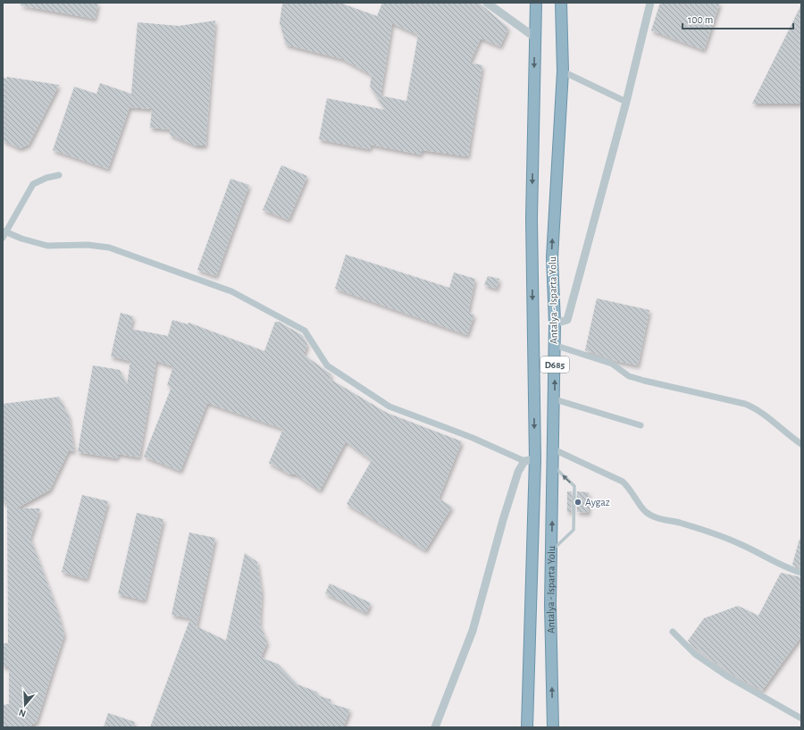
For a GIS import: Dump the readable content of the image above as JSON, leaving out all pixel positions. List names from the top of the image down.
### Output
{
  "streets": {
    "highway": ["Antalya - Isparta Yolu", "D685"]
  },
  "places": ["Aygaz"],
  "scale_bar": "100 m",
  "north": "bottom"
}
